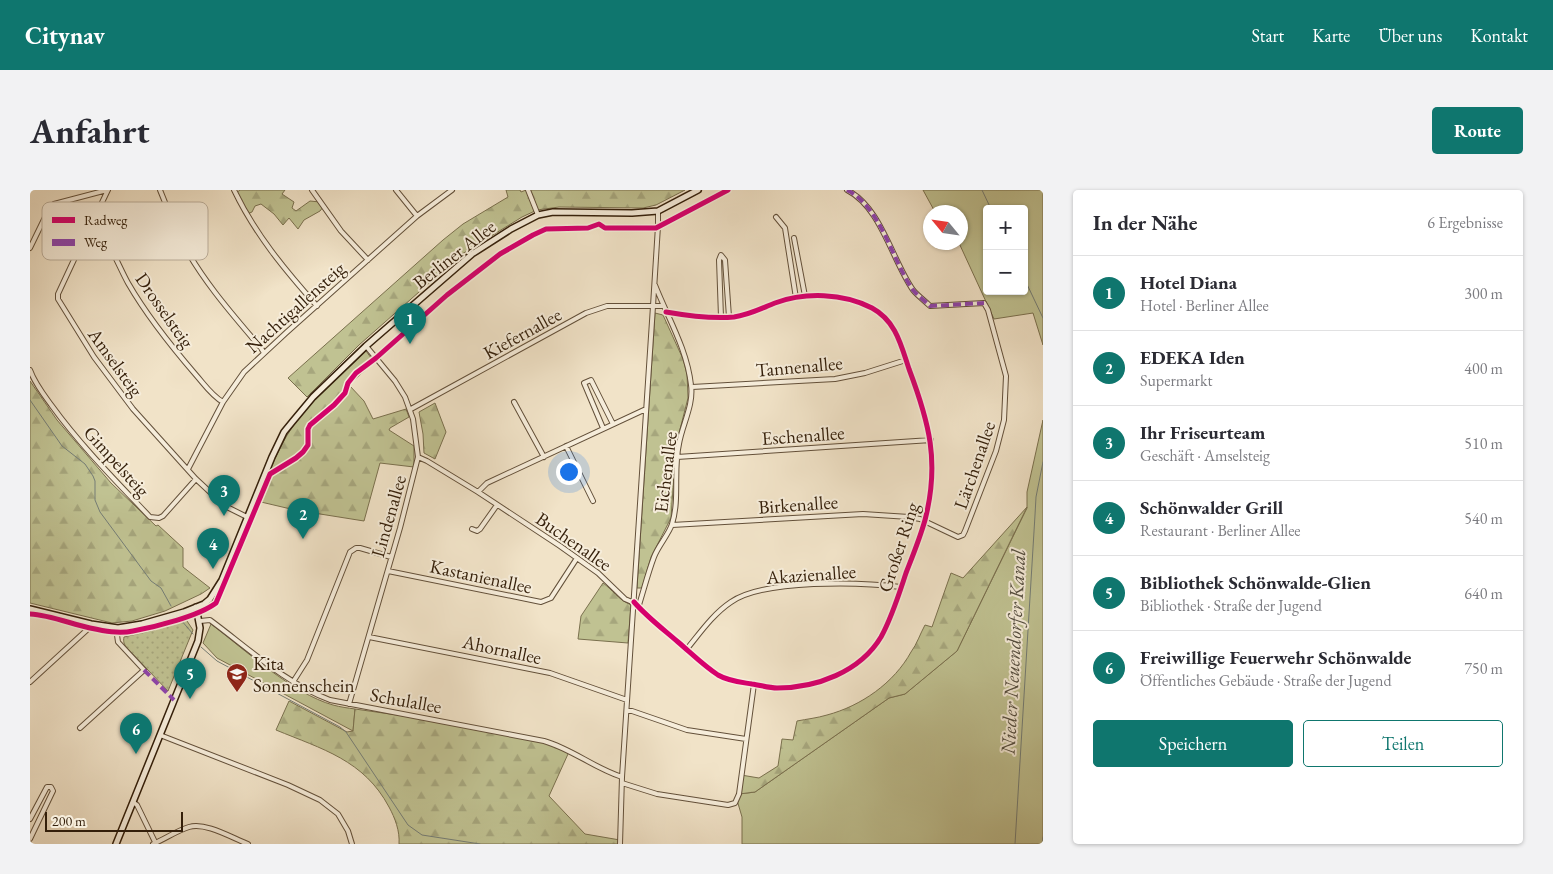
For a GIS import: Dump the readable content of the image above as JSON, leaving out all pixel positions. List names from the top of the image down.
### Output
{
  "streets": {
    "main road": ["Berliner Allee"],
    "street": [
      "Nachtigallensteig",
      "Drosselsteig",
      "Kiefernallee",
      "Amselsteig",
      "Tannenallee",
      "Eschenallee",
      "Gimpelsteig",
      "Lärchenallee",
      "Eichenallee",
      "Birkenallee",
      "Lindenallee",
      "Buchenallee",
      "Großer Ring",
      "Akazienallee",
      "Kastanienallee",
      "Ahornallee",
      "Schulallee"
    ]
  },
  "crossings": [
    ["Berliner Allee", "Amselsteig"],
    ["Berliner Allee", "Eichenallee"],
    ["Berliner Allee", "Lindenallee"],
    ["Nachtigallensteig", "Drosselsteig"],
    ["Nachtigallensteig", "Amselsteig"],
    ["Kiefernallee", "Eichenallee"],
    ["Kiefernallee", "Lindenallee"],
    ["Amselsteig", "Gimpelsteig"],
    ["Tannenallee", "Eichenallee"],
    ["Tannenallee", "Großer Ring"],
    ["Eschenallee", "Eichenallee"],
    ["Eschenallee", "Großer Ring"],
    ["Lärchenallee", "Birkenallee"],
    ["Lärchenallee", "Großer Ring"],
    ["Eichenallee", "Birkenallee"],
    ["Eichenallee", "Buchenallee"],
    ["Eichenallee", "Großer Ring"],
    ["Eichenallee", "Ahornallee"],
    ["Eichenallee", "Schulallee"],
    ["Birkenallee", "Großer Ring"],
    ["Lindenallee", "Buchenallee"],
    ["Lindenallee", "Kastanienallee"],
    ["Lindenallee", "Ahornallee"],
    ["Lindenallee", "Schulallee"],
    ["Buchenallee", "Großer Ring"],
    ["Buchenallee", "Kastanienallee"],
    ["Großer Ring", "Akazienallee"]
  ],
  "water": ["Nieder Neuendorfer Kanal"],
  "places": {
    "school or university": ["Kita Sonnenschein"]
  },
  "legend": ["Radweg", "Weg"],
  "scale_bar": "200 m",
  "north": "top left",
  "page": {
    "header": "Citynav",
    "nav": [
      "Start",
      "Karte",
      "Über uns",
      "Kontakt"
    ],
    "buttons": [
      "Route",
      ["Speichern", "Teilen"]
    ],
    "title": "Anfahrt",
    "heading": ["In der Nähe", "6 Ergebnisse"],
    "map_buttons": ["+", "−"],
    "list": [
      {
        "mark": "1",
        "name": "Hotel Diana",
        "note": "Hotel · Berliner Allee",
        "value": "300 m"
      },
      {
        "mark": "2",
        "name": "EDEKA Iden",
        "note": "Supermarkt",
        "value": "400 m"
      },
      {
        "mark": "3",
        "name": "Ihr Friseurteam",
        "note": "Geschäft · Amselsteig",
        "value": "510 m"
      },
      {
        "mark": "4",
        "name": "Schönwalder Grill",
        "note": "Restaurant · Berliner Allee",
        "value": "540 m"
      },
      {
        "mark": "5",
        "name": "Bibliothek Schönwalde-Glien",
        "note": "Bibliothek · Straße der Jugend",
        "value": "640 m"
      },
      {
        "mark": "6",
        "name": "Freiwillige Feuerwehr Schönwalde",
        "note": "Öffentliches Gebäude · Straße der Jugend",
        "value": "750 m"
      }
    ],
    "pins": [
      "1",
      "3",
      "2",
      "4",
      "5",
      "6"
    ],
    "scale": "200 m"
  }
}
